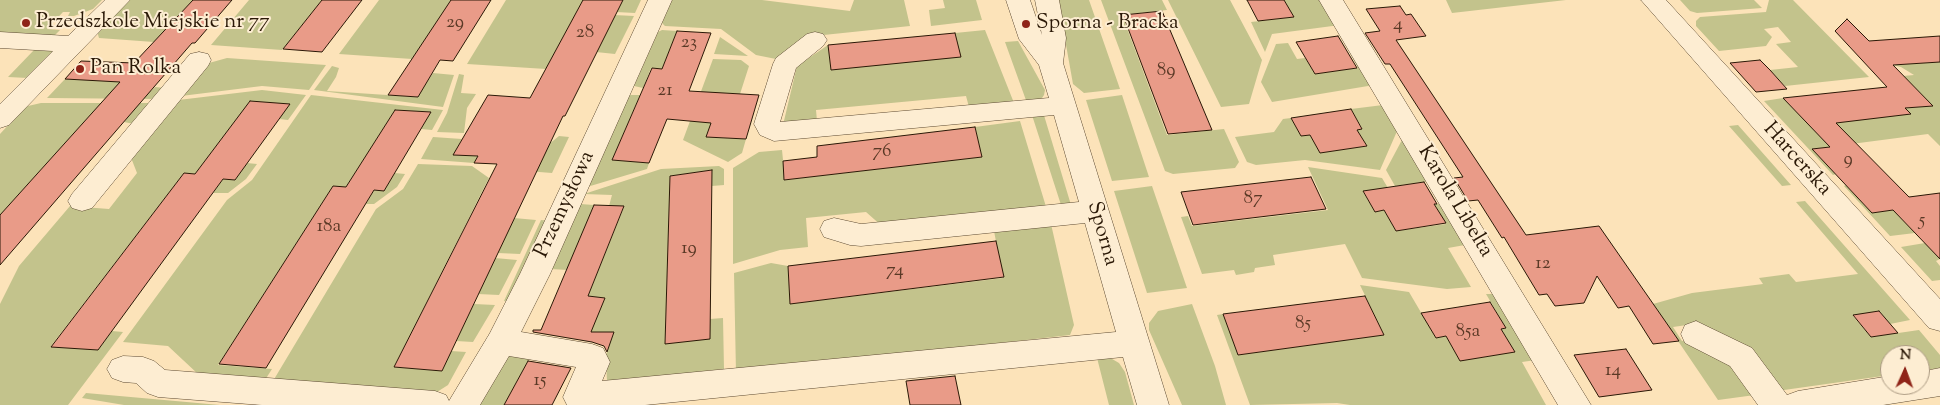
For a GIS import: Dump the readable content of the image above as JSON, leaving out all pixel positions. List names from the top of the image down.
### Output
{
  "streets": {
    "street": [
      "Harcerska",
      "Karola Libelta",
      "Przemysłowa",
      "Sporna"
    ]
  },
  "places": ["Przedszkole Miejskie nr 77", "Sporna - Bracka", "Pan Rolka"],
  "house_numbers": [
    "29",
    "4",
    "28",
    "23",
    "89",
    "21",
    "76",
    "9",
    "87",
    "5",
    "18a",
    "19",
    "12",
    "74",
    "85",
    "85a",
    "14",
    "15"
  ],
  "north": "top"
}
